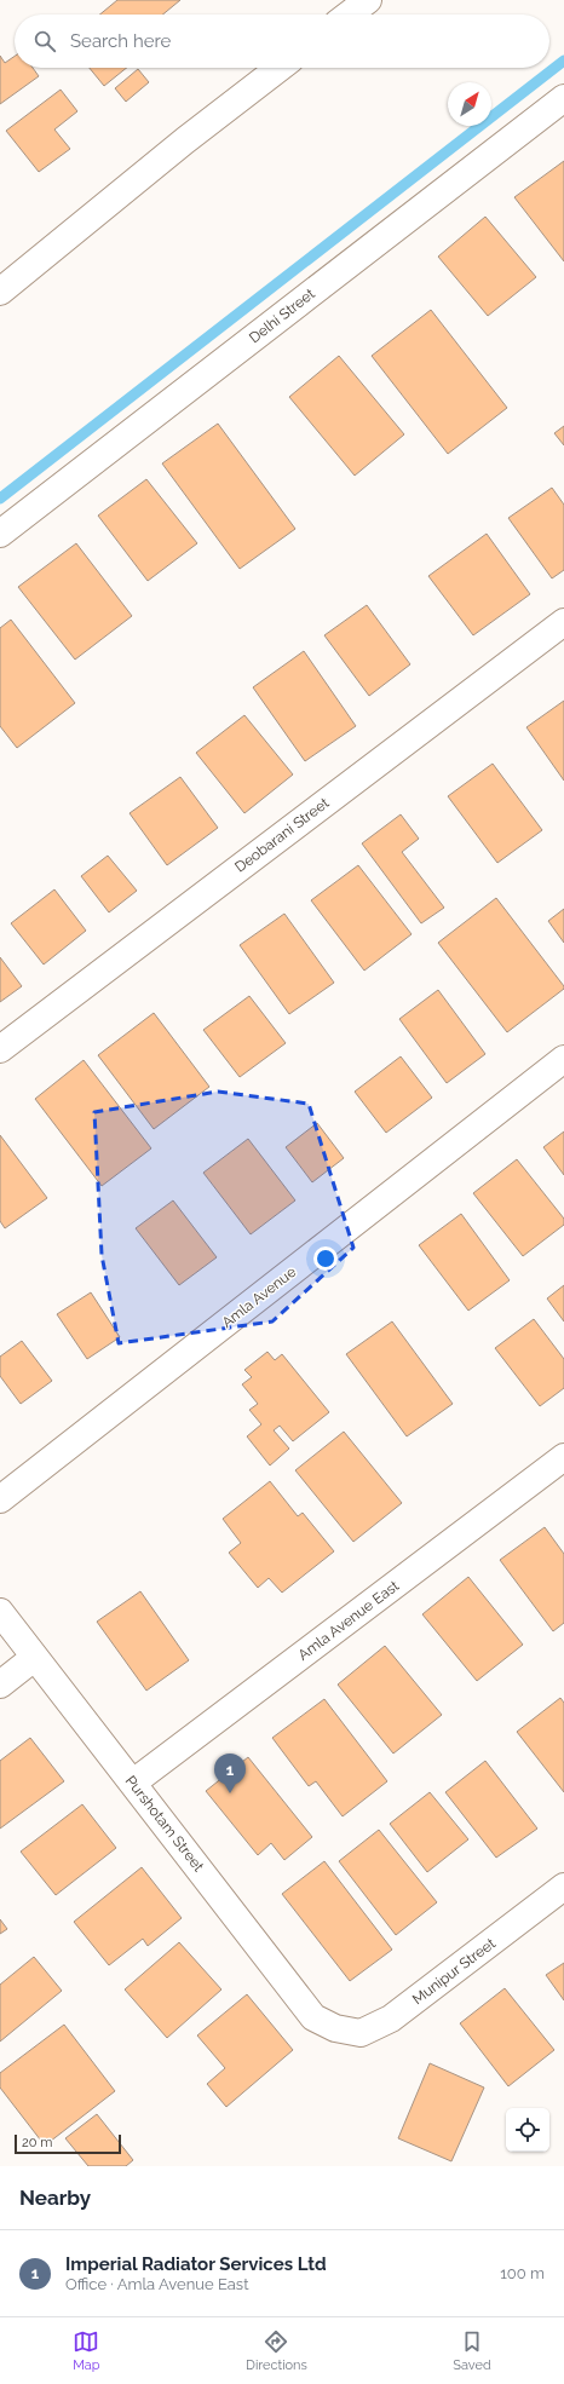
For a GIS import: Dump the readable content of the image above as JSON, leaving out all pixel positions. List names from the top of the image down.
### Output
{
  "streets": {
    "street": [
      "Delhi Street",
      "Deobarani Street",
      "Amla Avenue",
      "Amla Avenue East",
      "Purshotam Street",
      "Munipur Street"
    ]
  },
  "crossings": [
    ["Amla Avenue East", "Purshotam Street"],
    ["Purshotam Street", "Munipur Street"]
  ],
  "scale_bar": "20 m",
  "north": "top right",
  "page": {
    "search": "Search here",
    "pins": "1",
    "scale": "20 m",
    "heading": "Nearby",
    "list": [
      {
        "mark": "1",
        "name": "Imperial Radiator Services Ltd",
        "note": "Office · Amla Avenue East",
        "value": "100 m"
      }
    ],
    "nav": ["Map", "Directions", "Saved"]
  }
}
